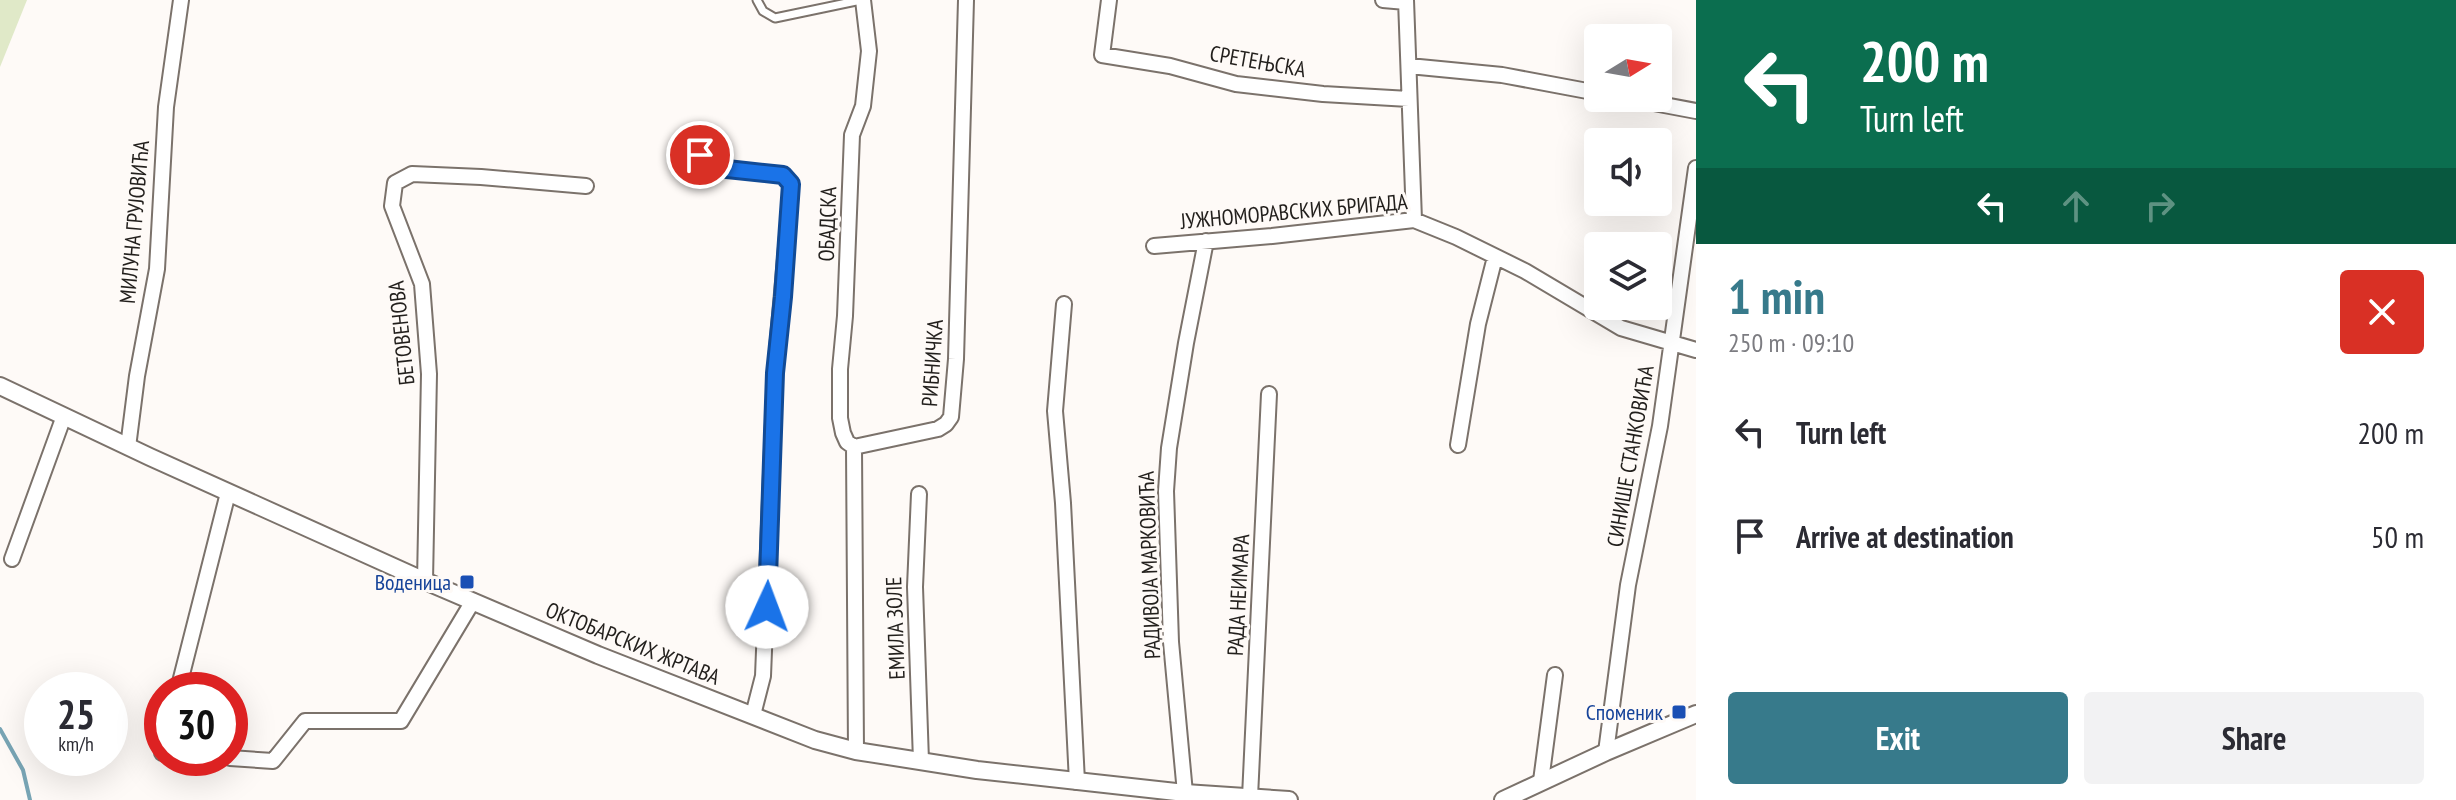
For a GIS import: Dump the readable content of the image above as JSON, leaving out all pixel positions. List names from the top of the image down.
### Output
{
  "streets": {
    "street": [
      "СРЕТЕЊСКА",
      "ЈУЖНОМОРАВСКИХ БРИГАДА",
      "МИЛУНА ГРУЈОВИЋА",
      "ОБАДСКА",
      "БЕТОВЕНОВА",
      "РИБНИЧКА",
      "СИНИШЕ СТАНКОВИЋА",
      "РАДИВОЈА МАРКОВИЋА",
      "РАДА НЕИМАРА",
      "ЕМИЛА ЗОЛЕ",
      "ОКТОБАРСКИХ ЖРТАВА"
    ]
  },
  "crossings": [
    ["ЈУЖНОМОРАВСКИХ БРИГАДА", "СИНИШЕ СТАНКОВИЋА"],
    ["ЈУЖНОМОРАВСКИХ БРИГАДА", "РАДИВОЈА МАРКОВИЋА"],
    ["МИЛУНА ГРУЈОВИЋА", "ОКТОБАРСКИХ ЖРТАВА"],
    ["ОБАДСКА", "РИБНИЧКА"],
    ["БЕТОВЕНОВА", "ОКТОБАРСКИХ ЖРТАВА"],
    ["РАДИВОЈА МАРКОВИЋА", "ОКТОБАРСКИХ ЖРТАВА"],
    ["РАДА НЕИМАРА", "ОКТОБАРСКИХ ЖРТАВА"],
    ["ЕМИЛА ЗОЛЕ", "ОКТОБАРСКИХ ЖРТАВА"]
  ],
  "places": {
    "transit": ["Воденица", "Споменик"]
  },
  "north": "right",
  "page": {
    "turn": ["200 m", "Turn left"],
    "heading": ["1 min", "250 m · 09:10"],
    "list": [
      {
        "name": "Turn left",
        "value": "200 m"
      },
      {
        "name": "Arrive at destination",
        "value": "50 m"
      }
    ],
    "speed": "25 km/h",
    "limit": "30",
    "buttons": ["Exit", "Share"]
  }
}
